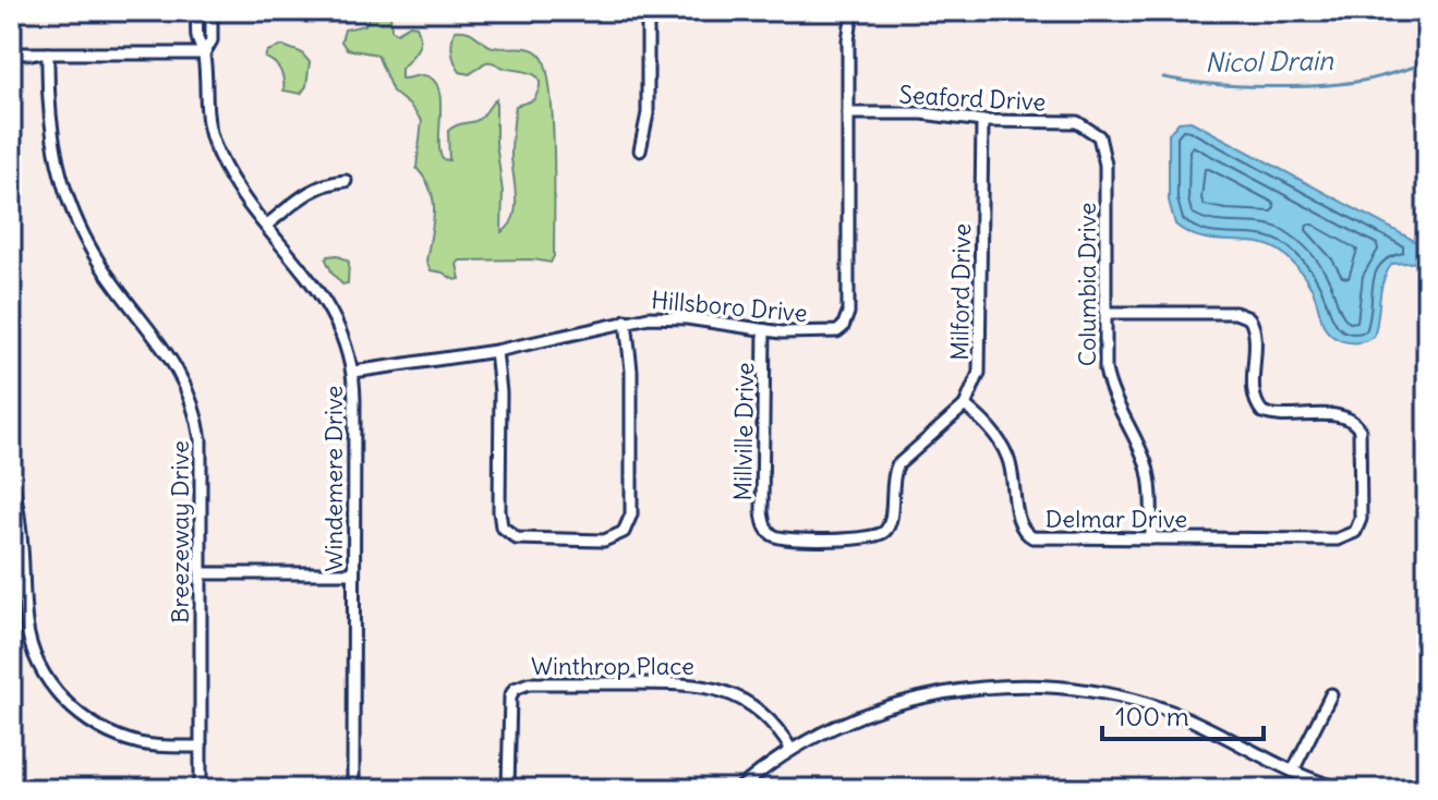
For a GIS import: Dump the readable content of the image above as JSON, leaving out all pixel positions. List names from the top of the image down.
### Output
{
  "streets": {
    "street": [
      "Seaford Drive",
      "Columbia Drive",
      "Milford Drive",
      "Hillsboro Drive",
      "Millville Drive",
      "Windemere Drive",
      "Delmar Drive",
      "Breezeway Drive",
      "Winthrop Place"
    ]
  },
  "crossings": [
    ["Seaford Drive", "Columbia Drive"],
    ["Seaford Drive", "Milford Drive"],
    ["Seaford Drive", "Hillsboro Drive"],
    ["Columbia Drive", "Delmar Drive"],
    ["Milford Drive", "Millville Drive"],
    ["Milford Drive", "Delmar Drive"],
    ["Hillsboro Drive", "Millville Drive"],
    ["Hillsboro Drive", "Windemere Drive"]
  ],
  "water": ["Nicol Drain"],
  "scale_bar": "100 m"
}
